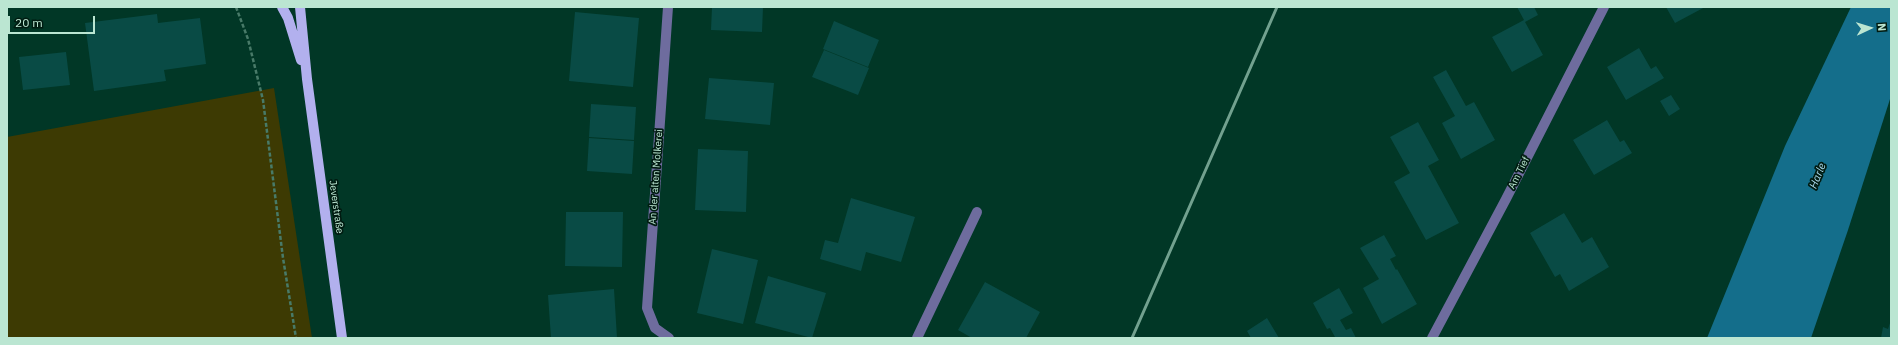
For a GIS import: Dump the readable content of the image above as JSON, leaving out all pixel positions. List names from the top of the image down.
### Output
{
  "streets": {
    "main road": ["Jeverstraße"],
    "street": ["Am Tief", "An der alten Molkerei"]
  },
  "water": ["Harle"],
  "scale_bar": "20 m",
  "north": "right"
}
